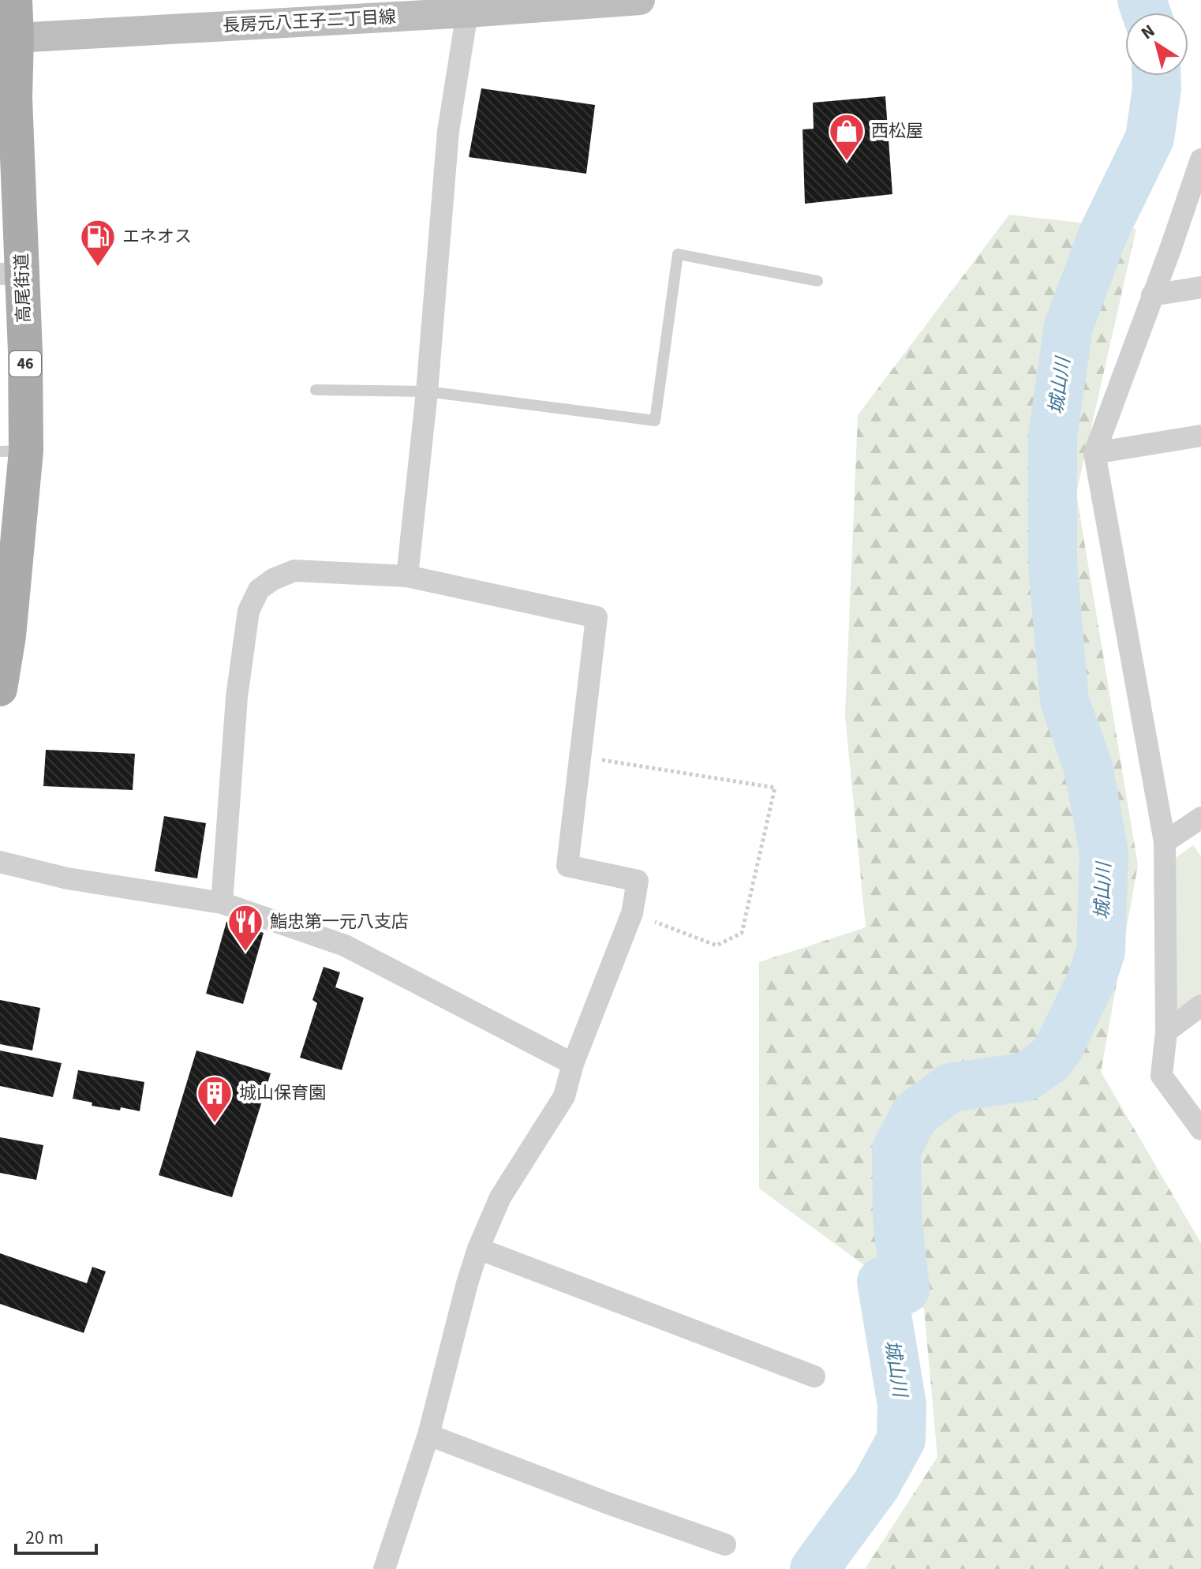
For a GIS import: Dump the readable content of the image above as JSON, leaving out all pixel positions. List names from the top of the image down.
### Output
{
  "streets": {
    "main road": ["高尾街道", "46"],
    "street": ["長房元八王子二丁目線"]
  },
  "crossings": [
    ["長房元八王子二丁目線", "高尾街道"]
  ],
  "water": ["城山川"],
  "places": {
    "shop": ["西松屋"],
    "fuel station": ["エネオス"],
    "restaurant": ["鮨忠第一元八支店"],
    "building": ["城山保育園"]
  },
  "scale_bar": "20 m",
  "north": "top left"
}
